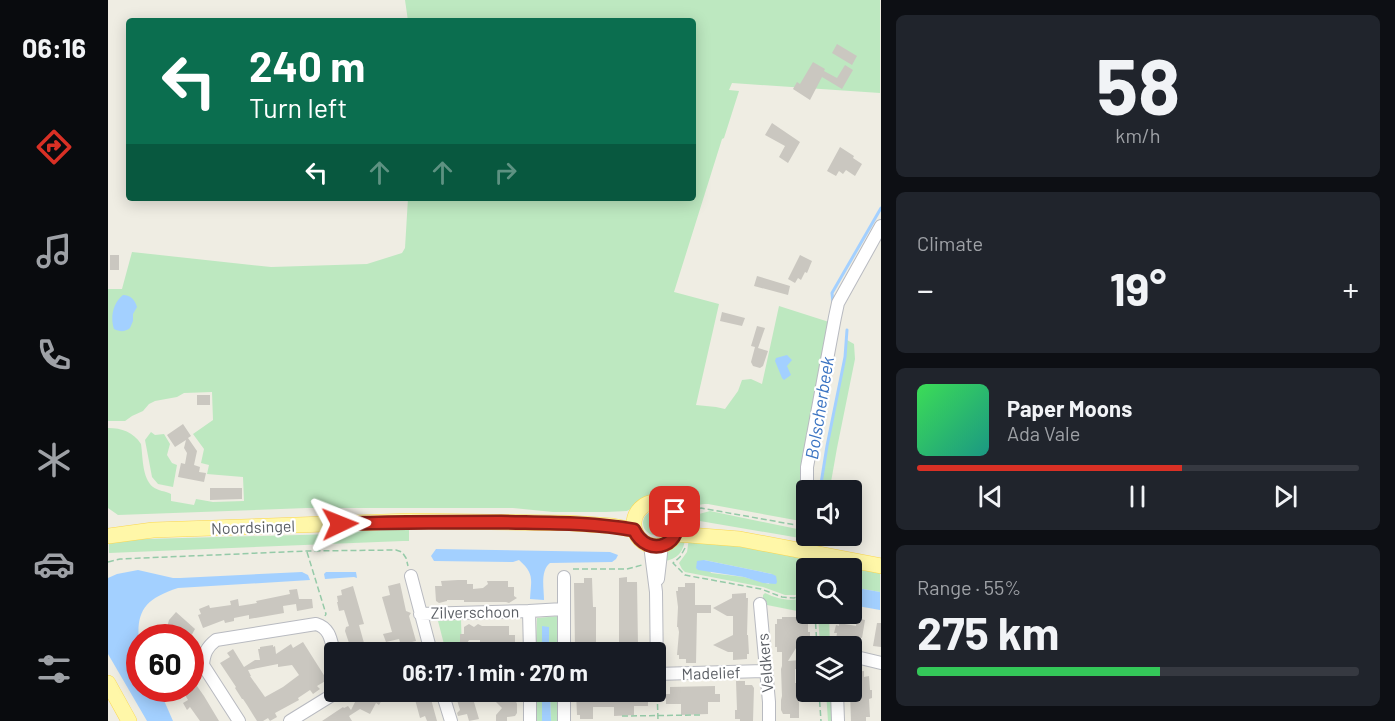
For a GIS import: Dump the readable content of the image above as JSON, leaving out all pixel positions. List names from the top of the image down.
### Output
{
  "streets": {
    "main road": ["Noordsingel"],
    "street": ["Zilverschoon", "Veldkers", "Madelief"]
  },
  "crossings": [
    ["Noordsingel", "Madelief"],
    ["Veldkers", "Madelief"]
  ],
  "water": ["Bolscherbeek"],
  "page": {
    "tabs": "06:16",
    "tile": [
      ["58", "km/h"],
      "Climate",
      ["Range · 55%", "275 km"]
    ],
    "turn": ["240 m", "Turn left"],
    "heat": ["−", "19°", "+"],
    "song": ["Paper Moons", "Ada Vale"],
    "limit": "60",
    "trip": "06:17 · 1 min · 270 m"
  }
}
